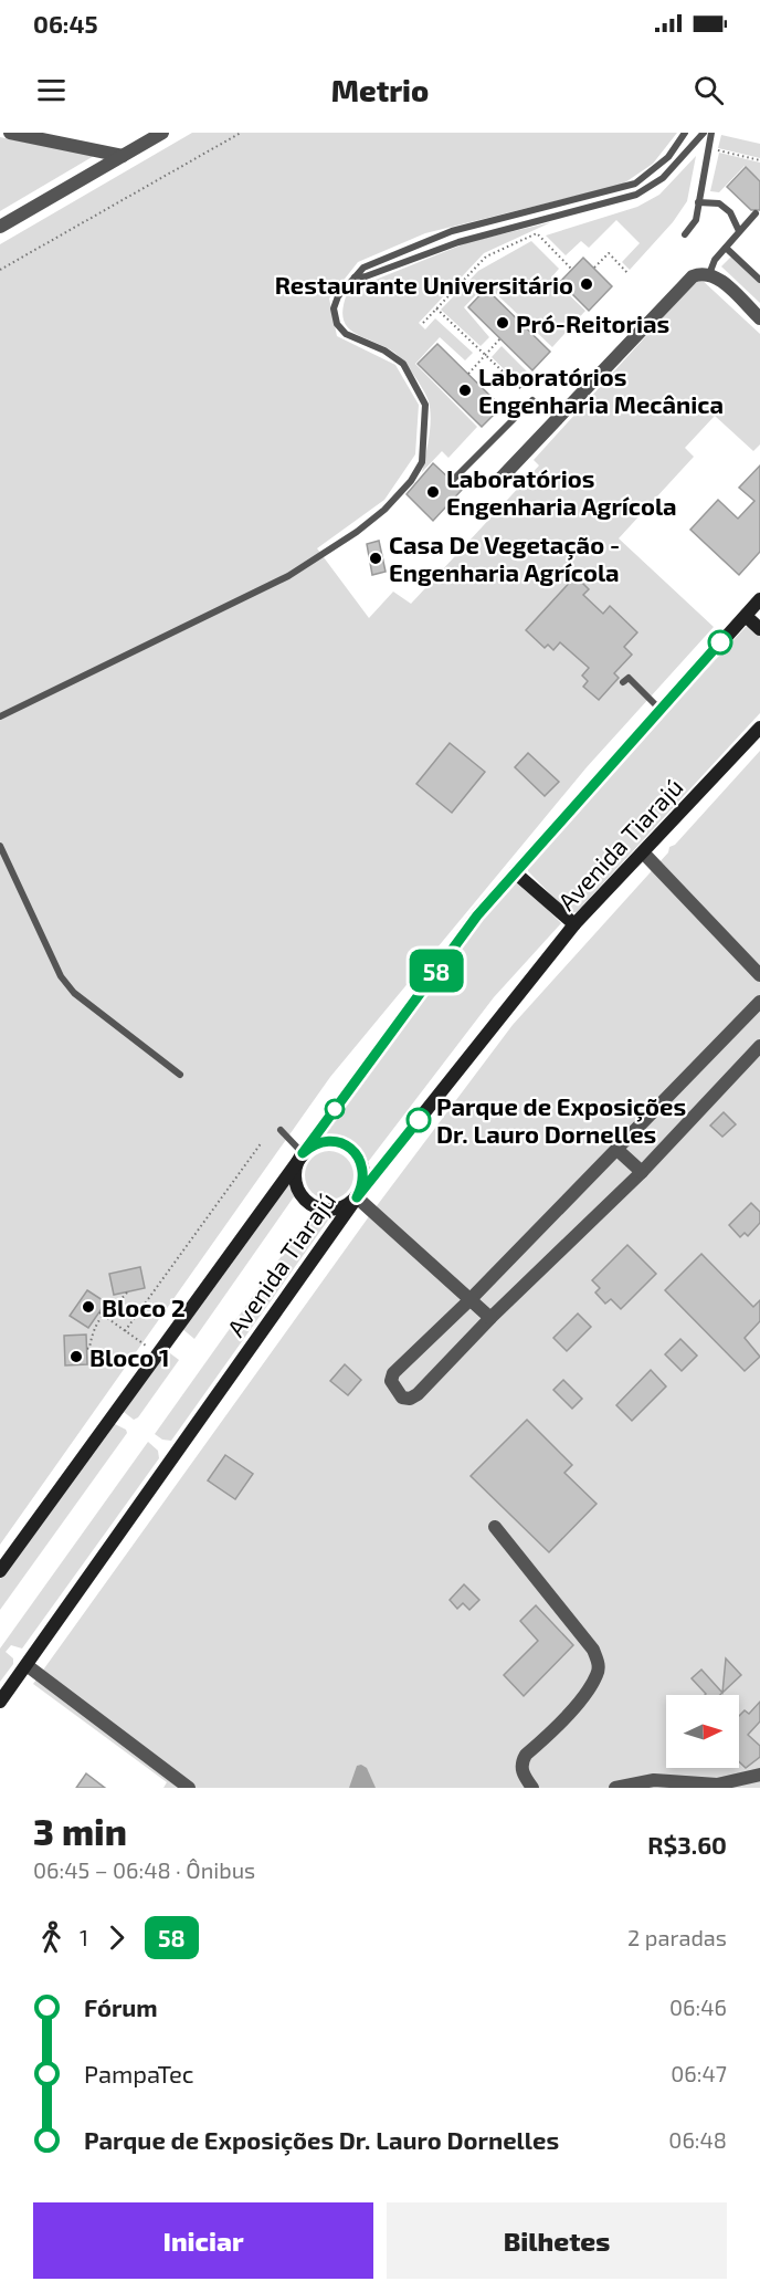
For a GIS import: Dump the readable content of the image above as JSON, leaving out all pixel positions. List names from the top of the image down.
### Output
{
  "streets": {
    "main road": ["Avenida Tiarajú"]
  },
  "places": [
    "Restaurante Universitário",
    "Pró-Reitorias",
    "Laboratórios Engenharia Mecânica",
    "Laboratórios Engenharia Agrícola",
    "Casa De Vegetação - Engenharia Agrícola",
    "Parque de Exposições Dr. Lauro Dornelles",
    "Bloco 2",
    "Bloco 1"
  ],
  "lines": ["bus line 58"],
  "north": "right",
  "page": {
    "status": "06:45",
    "header": "Metrio",
    "on_map": "58",
    "heading": ["3 min", "06:45 – 06:48 · Ônibus", "R$3.60"],
    "legs": ["1", "58", "2 paradas"],
    "list": [
      {
        "name": "Fórum",
        "value": "06:46"
      },
      {
        "name": "PampaTec",
        "value": "06:47"
      },
      {
        "name": "Parque de Exposições Dr. Lauro Dornelles",
        "value": "06:48"
      }
    ],
    "buttons": ["Iniciar", "Bilhetes"]
  }
}
